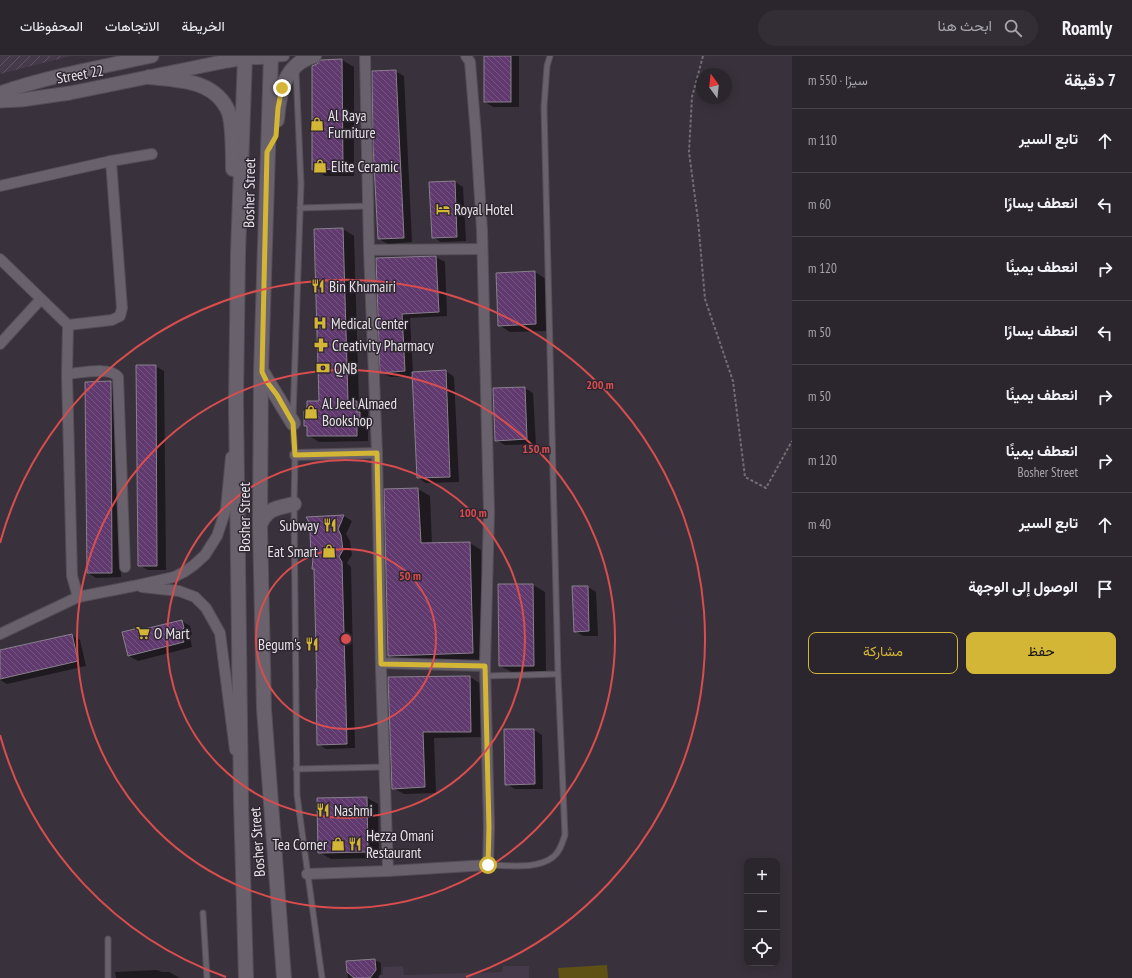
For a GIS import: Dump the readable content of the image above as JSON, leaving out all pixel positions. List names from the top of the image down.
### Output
{
  "streets": {
    "main road": ["Bosher Street"],
    "street": ["Street 22"]
  },
  "crossings": [
    ["Street 22", "Bosher Street"]
  ],
  "places": {
    "shop": [
      "Al Raya Furniture",
      "Elite Ceramic",
      "Al Jeel Almaed Bookshop",
      "Eat Smart",
      "Tea Corner"
    ],
    "hotel": ["Royal Hotel"],
    "restaurant": [
      "Bin Khumairi",
      "Subway",
      "Begum's",
      "Nashmi",
      "Hezza Omani Restaurant"
    ],
    "hospital": ["Medical Center"],
    "pharmacy": ["Creativity Pharmacy"],
    "bank": ["QNB"],
    "supermarket": ["O Mart"]
  },
  "north": "top",
  "page": {
    "header": "Roamly",
    "search": "ابحث هنا",
    "nav": ["الخريطة", "الاتجاهات", "المحفوظات"],
    "heading": ["7 دقيقة", "سيرًا · 550 m"],
    "list": [
      ["تابع السير", "110 m"],
      ["انعطف يسارًا", "60 m"],
      ["انعطف يمينًا", "120 m"],
      ["انعطف يسارًا", "50 m"],
      ["انعطف يمينًا", "50 m"],
      ["انعطف يمينًا", "Bosher Street", "120 m"],
      ["تابع السير", "40 m"],
      "الوصول إلى الوجهة"
    ],
    "buttons": ["حفظ", "مشاركة"],
    "map_buttons": ["+", "−"]
  },
  "rings": [
    "200 m",
    "150 m",
    "100 m",
    "50 m"
  ]
}
